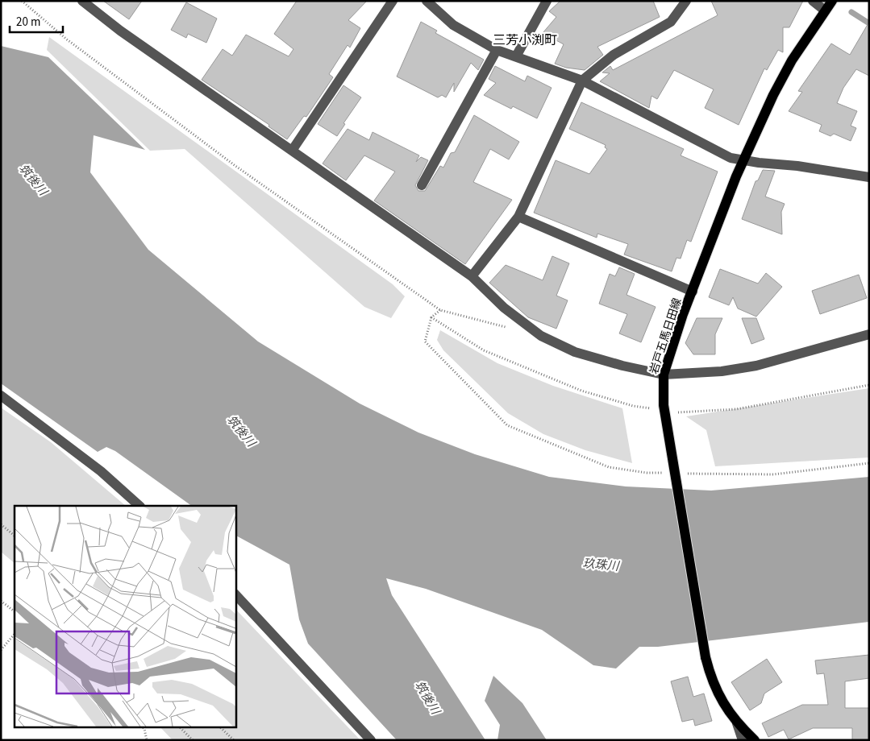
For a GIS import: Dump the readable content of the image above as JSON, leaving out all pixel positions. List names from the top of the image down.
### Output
{
  "streets": {
    "main road": ["岩戸五馬日田線"]
  },
  "districts": ["三芳小渕町"],
  "water": ["筑後川", "玖珠川"],
  "scale_bar": "20 m"
}
